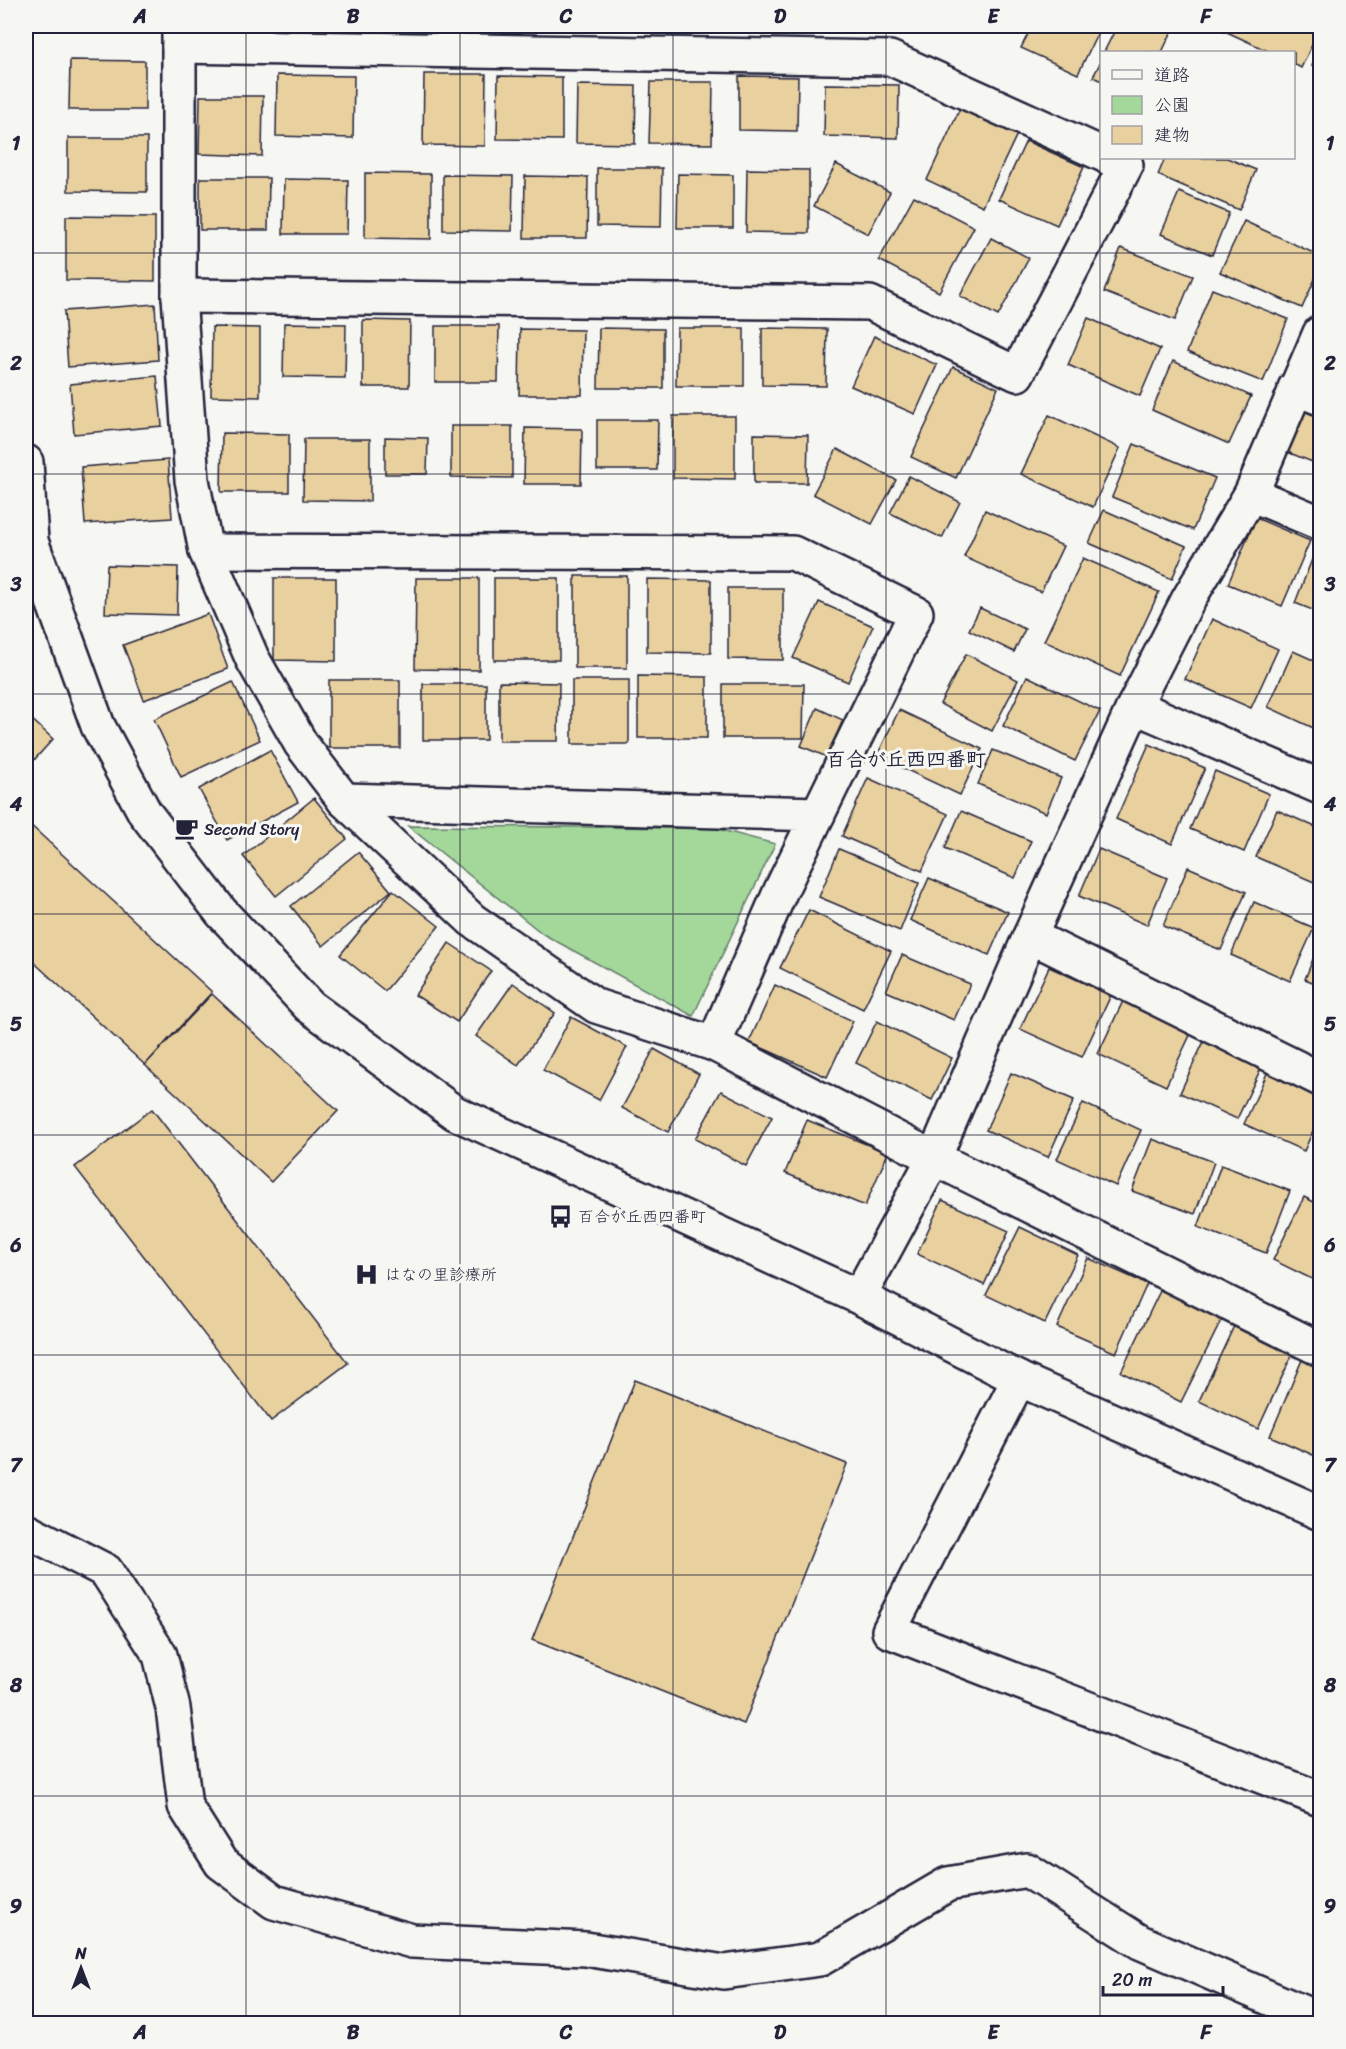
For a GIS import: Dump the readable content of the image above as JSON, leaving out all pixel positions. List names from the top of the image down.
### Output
{
  "districts": ["百合が丘西四番町"],
  "places": {
    "cafe": ["Second Story"],
    "bus stop": ["百合が丘西四番町"],
    "hospital": ["はなの里診療所"]
  },
  "legend": ["道路", "公園", "建物"],
  "scale_bar": "20 m",
  "north": "top",
  "grid": {
    "columns": [
      "A",
      "B",
      "C",
      "D",
      "E",
      "F"
    ],
    "rows": [
      "1",
      "2",
      "3",
      "4",
      "5",
      "6",
      "7",
      "8",
      "9"
    ]
  }
}
